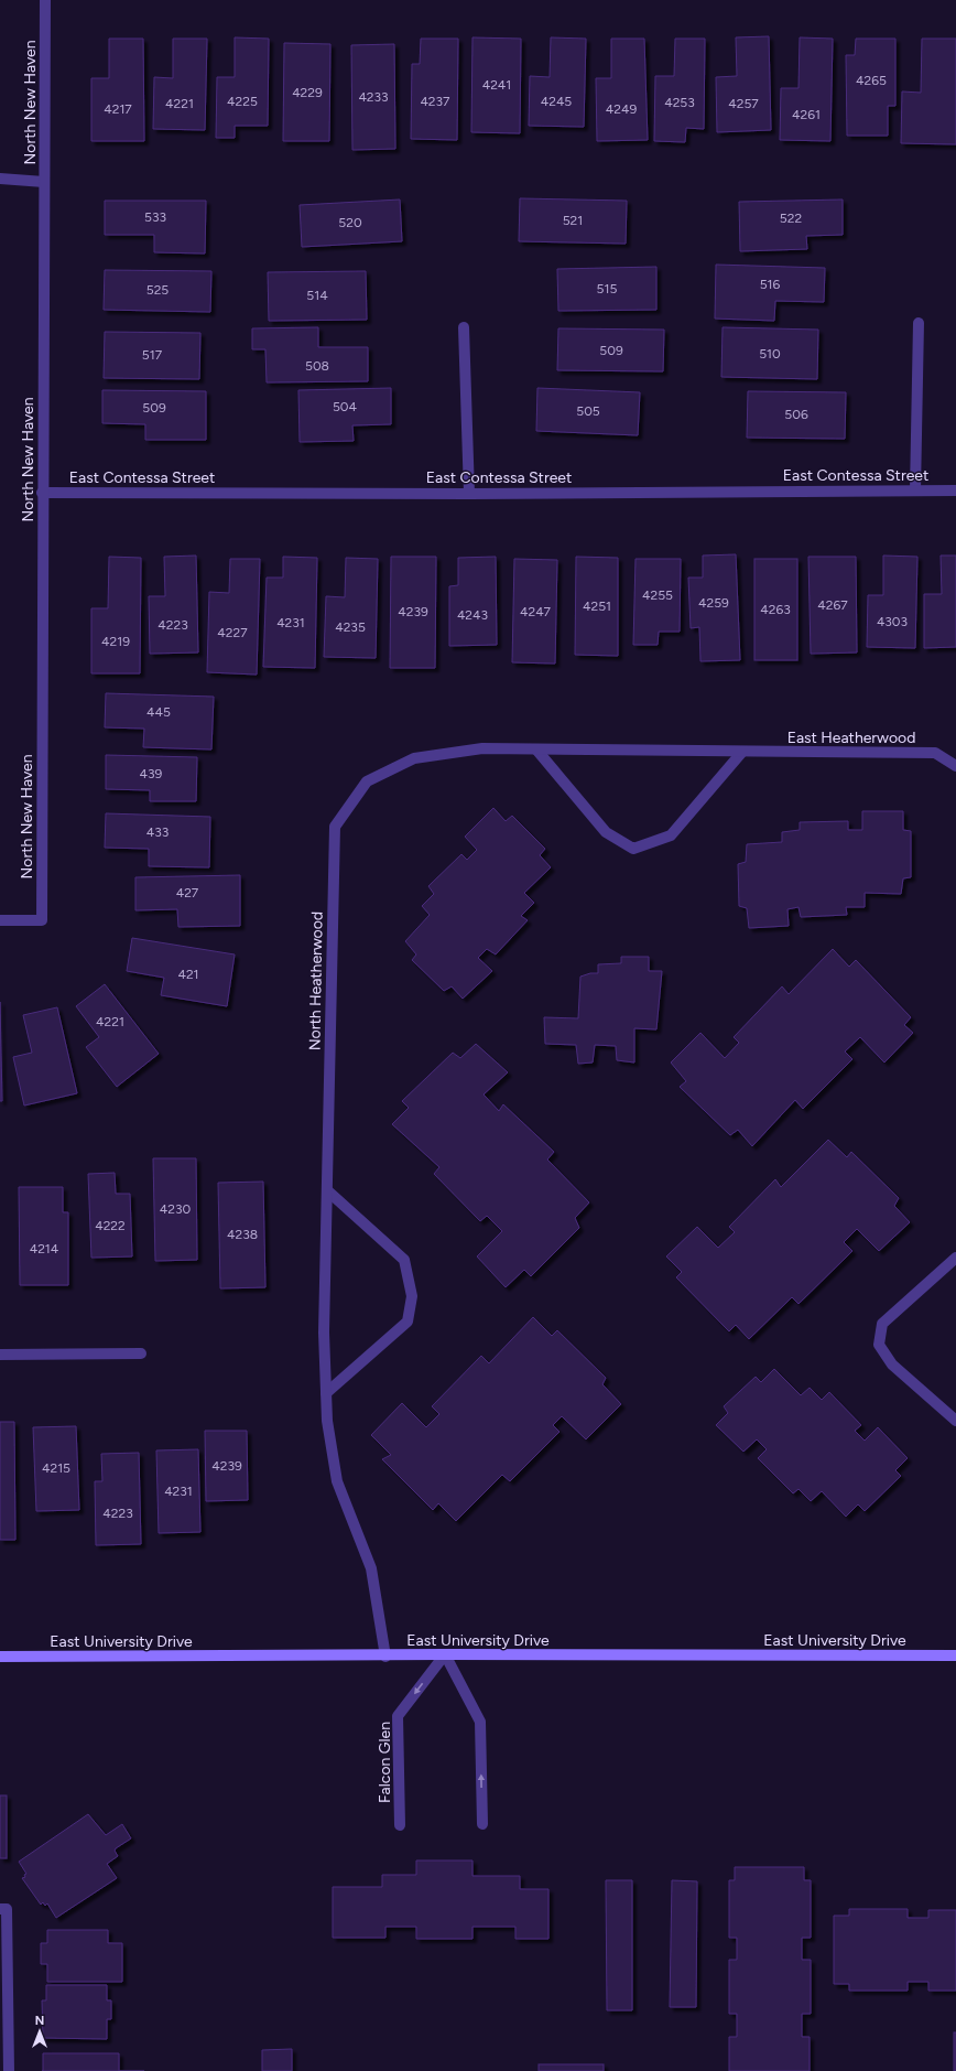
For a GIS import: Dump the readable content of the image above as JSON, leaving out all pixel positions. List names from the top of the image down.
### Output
{
  "streets": {
    "main road": ["East University Drive"],
    "street": [
      "North New Haven",
      "East Contessa Street",
      "East Heatherwood",
      "North Heatherwood",
      "Falcon Glen"
    ]
  },
  "crossings": [
    ["North New Haven", "East Contessa Street"],
    ["East Heatherwood", "North Heatherwood"],
    ["North Heatherwood", "East University Drive"],
    ["East University Drive", "Falcon Glen"]
  ],
  "one_way": ["Falcon Glen"],
  "house_numbers": [
    "4265",
    "4241",
    "4229",
    "4233",
    "4225",
    "4237",
    "4245",
    "4253",
    "4221",
    "4257",
    "4217",
    "4249",
    "4261",
    "533",
    "522",
    "521",
    "520",
    "516",
    "515",
    "525",
    "514",
    "509",
    "510",
    "517",
    "508",
    "504",
    "509",
    "505",
    "506",
    "4255",
    "4259",
    "4267",
    "4251",
    "4263",
    "4239",
    "4247",
    "4243",
    "4303",
    "4231",
    "4223",
    "4235",
    "4227",
    "4219",
    "445",
    "439",
    "433",
    "427",
    "421",
    "4221",
    "4230",
    "4222",
    "4238",
    "4214",
    "4239",
    "4215",
    "4231",
    "4223"
  ],
  "north": "top"
}
